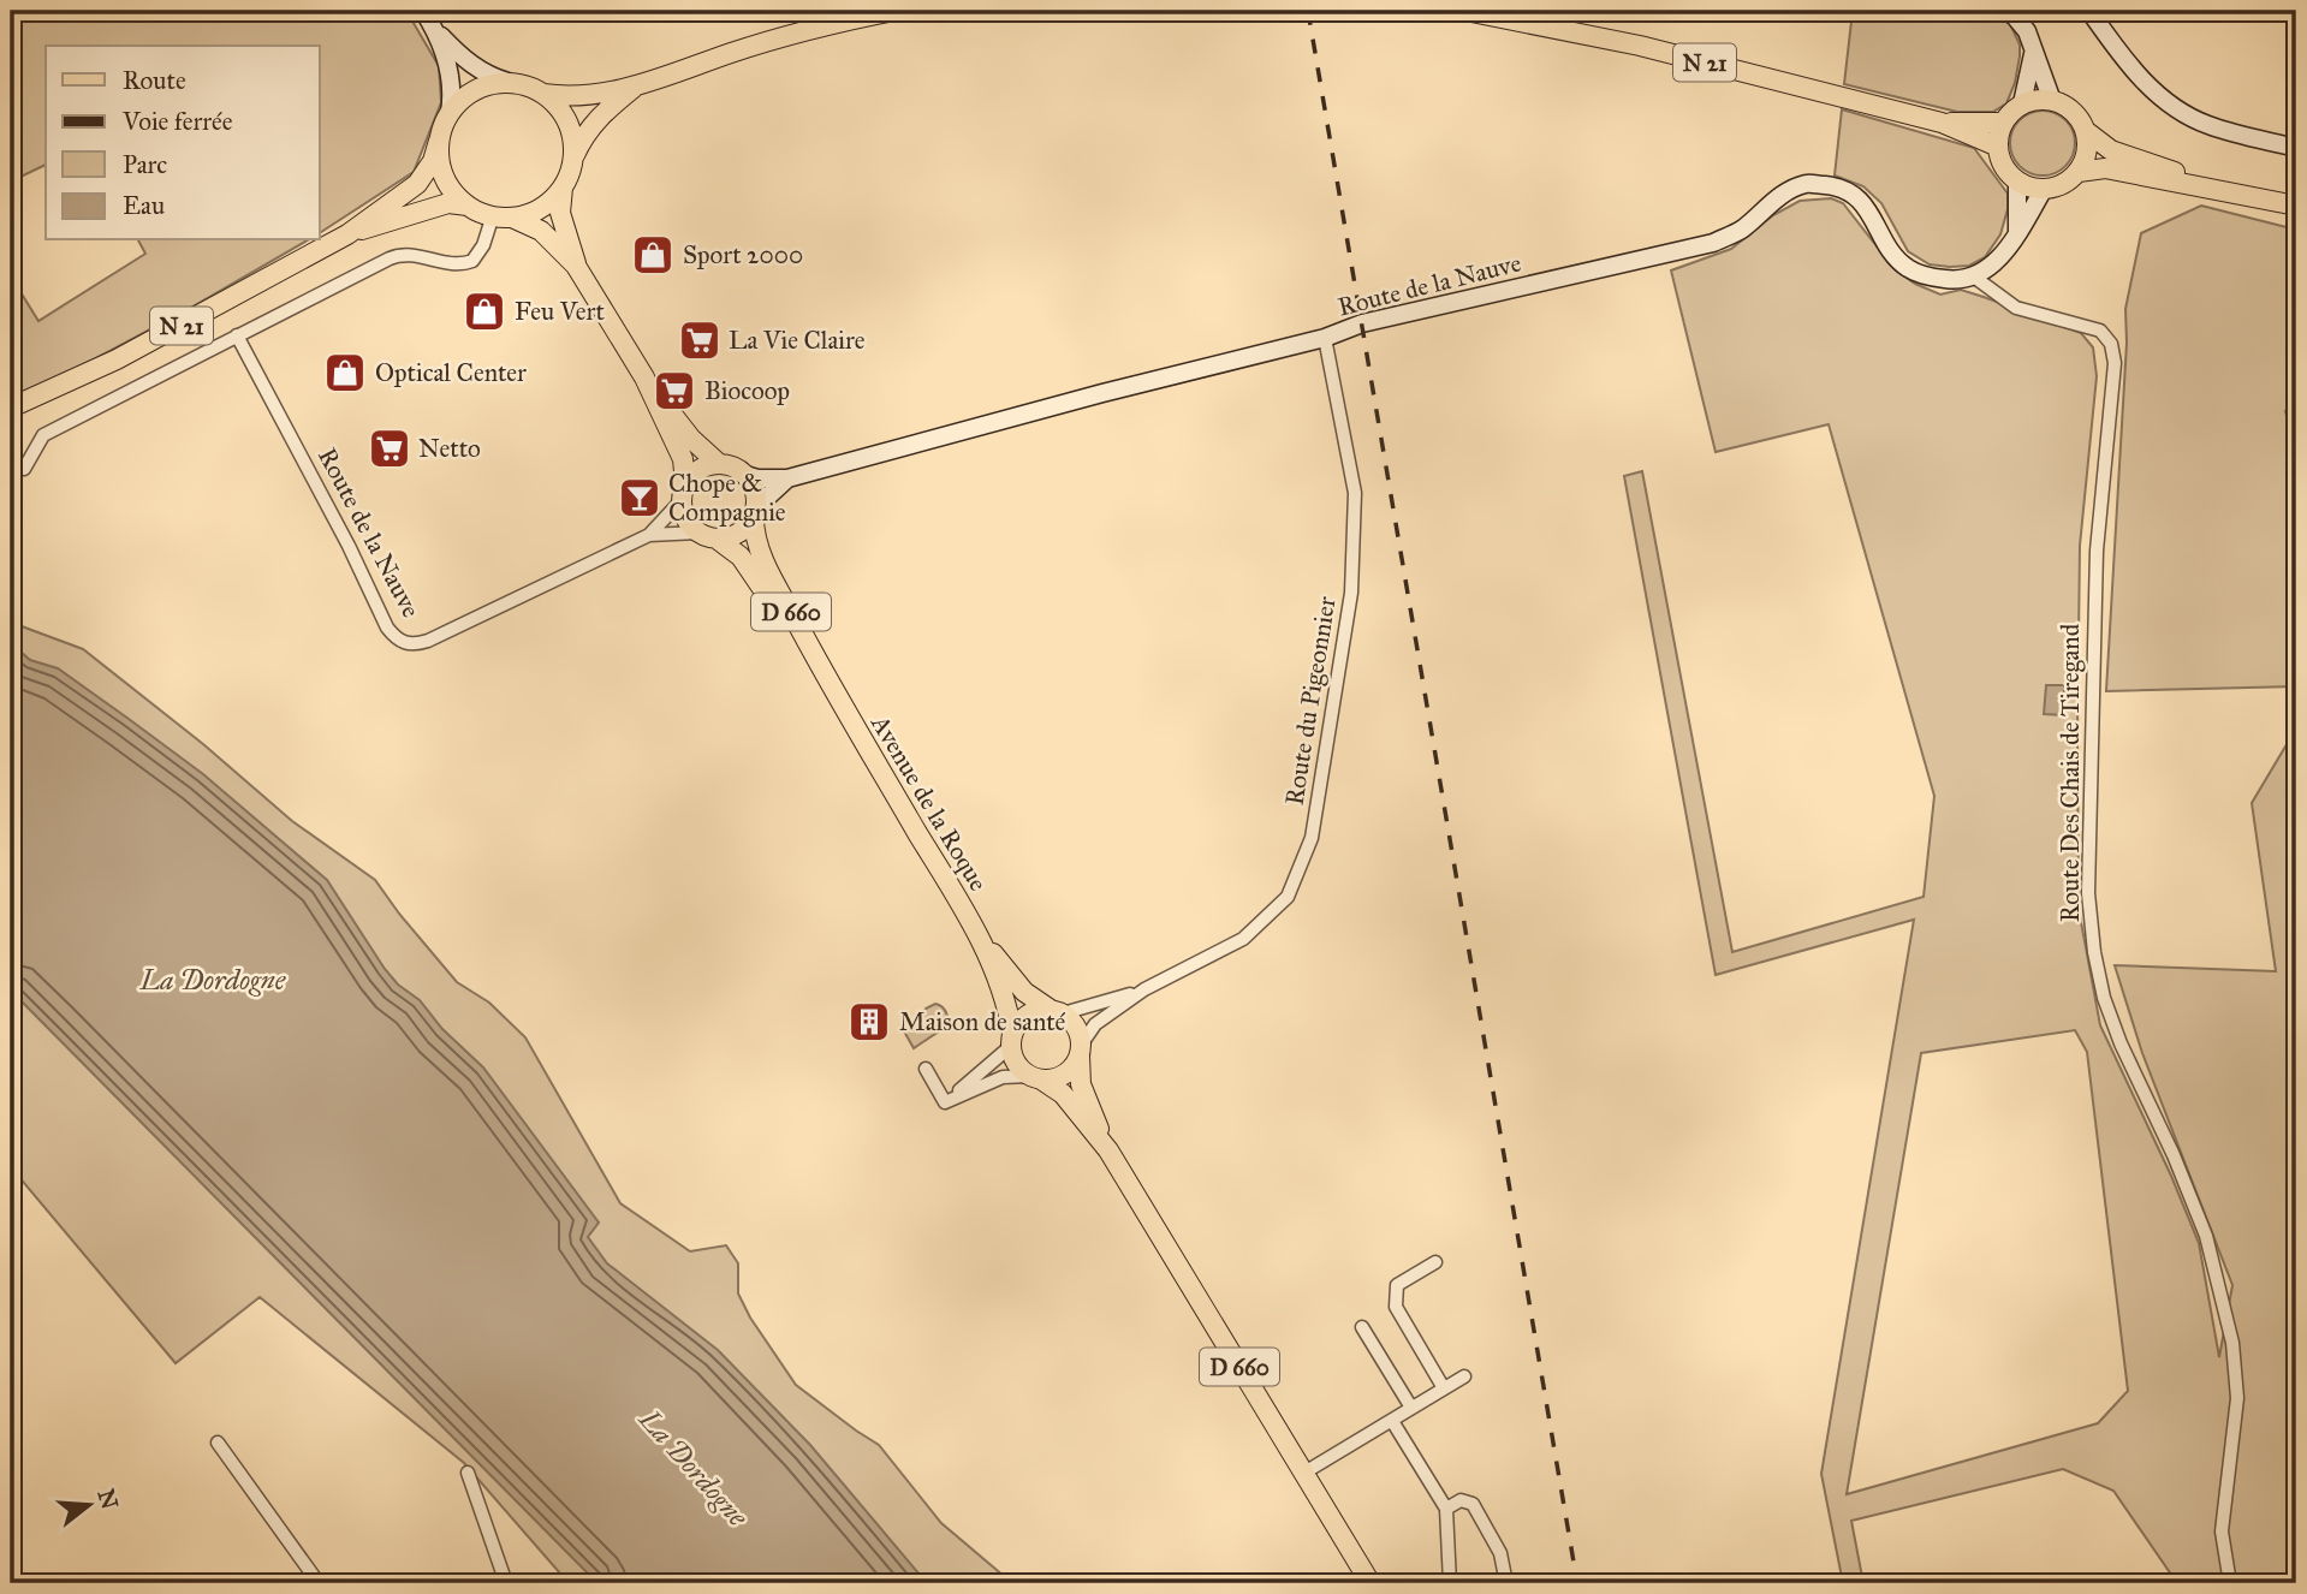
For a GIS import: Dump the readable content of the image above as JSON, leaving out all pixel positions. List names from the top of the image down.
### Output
{
  "streets": {
    "main road": ["N 21", "D 660", "Avenue de la Roque"],
    "street": ["Route de la Nauve", "Route du Pigeonnier", "Route Des Chais de Tiregand"]
  },
  "crossings": [
    ["Route de la Nauve", "D 660"],
    ["Route de la Nauve", "Route du Pigeonnier"],
    ["Route de la Nauve", "Route Des Chais de Tiregand"],
    ["D 660", "Avenue de la Roque"]
  ],
  "water": ["La Dordogne"],
  "places": {
    "shop": ["Sport 2000", "Feu Vert", "Optical Center"],
    "supermarket": ["La Vie Claire", "Biocoop", "Netto"],
    "bar": ["Chope & Compagnie"],
    "building": ["Maison de santé"]
  },
  "legend": [
    "Route",
    "Voie ferrée",
    "Parc",
    "Eau"
  ],
  "north": "right"
}
